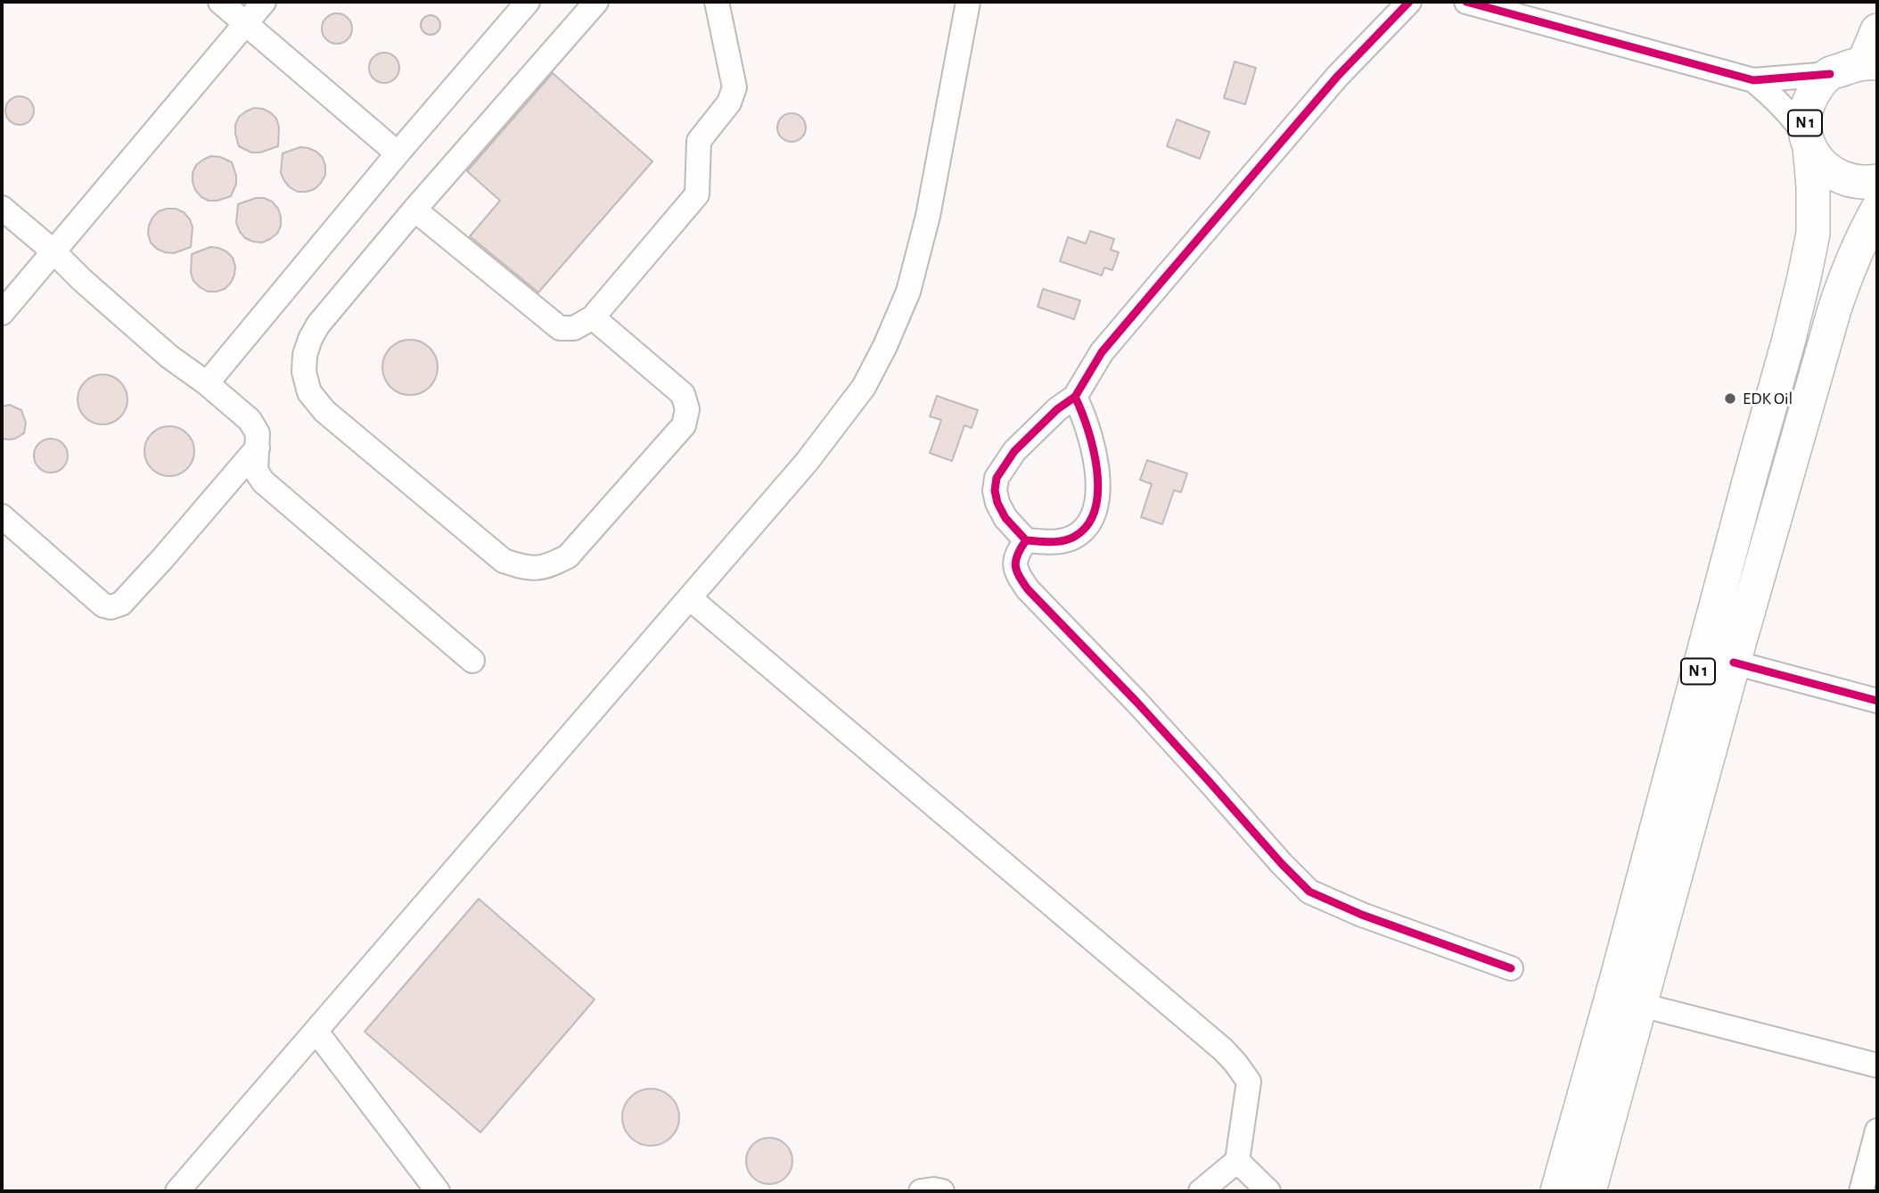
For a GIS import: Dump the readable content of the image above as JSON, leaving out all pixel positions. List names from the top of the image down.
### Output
{
  "streets": {
    "highway": ["N 1"]
  },
  "places": ["EDK Oil"]
}
